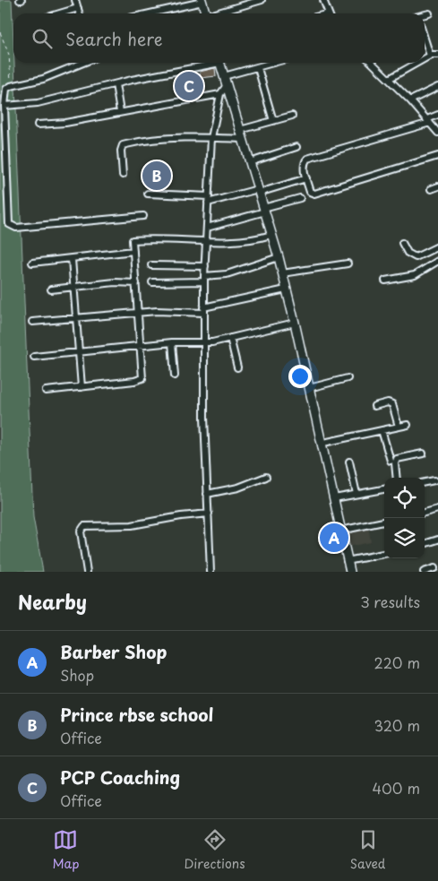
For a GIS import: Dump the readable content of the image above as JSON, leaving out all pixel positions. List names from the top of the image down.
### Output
{
  "page": {
    "search": "Search here",
    "pins": ["C", "B", "A"],
    "heading": ["Nearby", "3 results"],
    "list": [
      {
        "mark": "A",
        "name": "Barber Shop",
        "note": "Shop",
        "value": "220 m"
      },
      {
        "mark": "B",
        "name": "Prince rbse school",
        "note": "Office",
        "value": "320 m"
      },
      {
        "mark": "C",
        "name": "PCP Coaching",
        "note": "Office",
        "value": "400 m"
      }
    ],
    "nav": ["Map", "Directions", "Saved"]
  }
}
